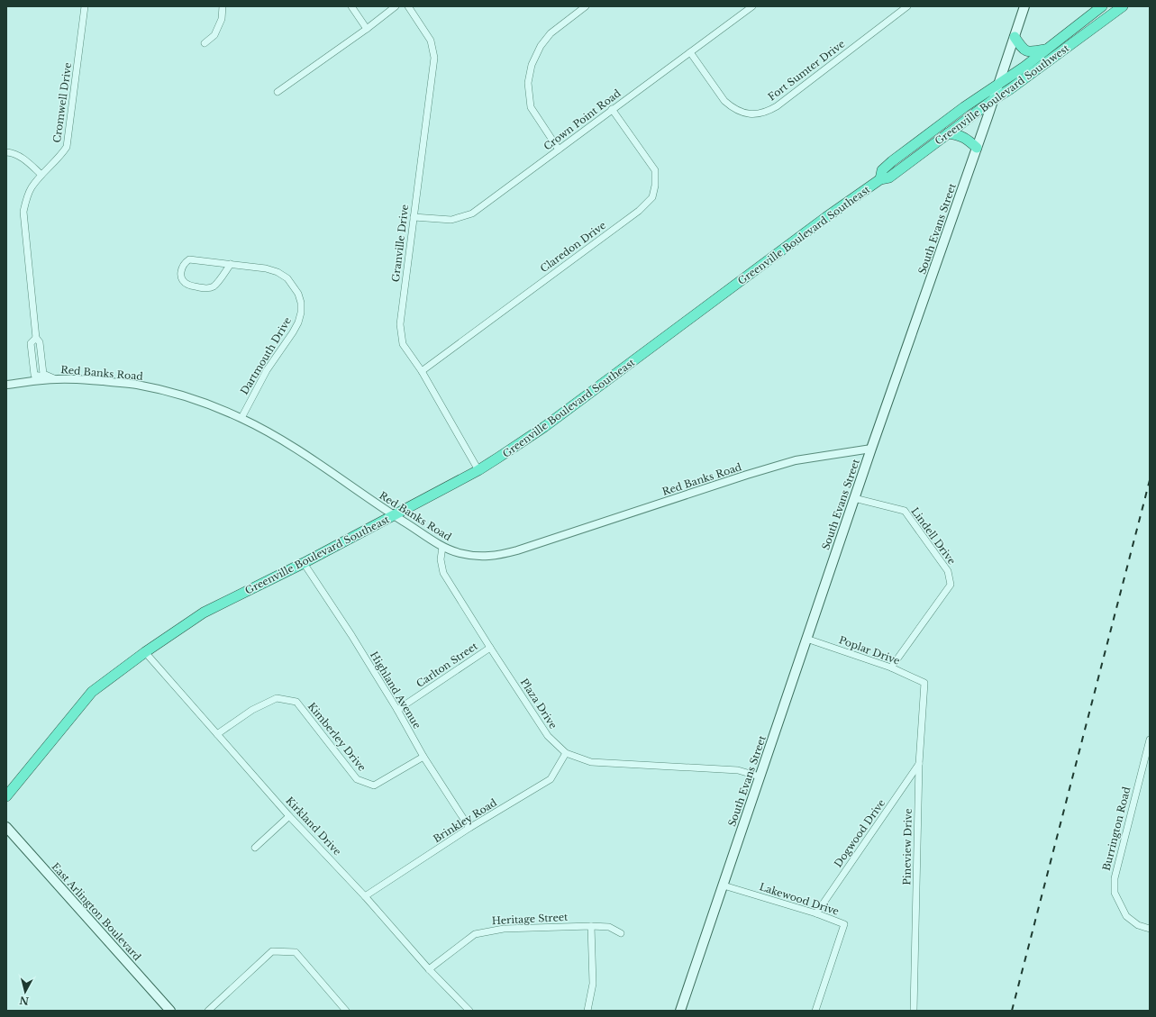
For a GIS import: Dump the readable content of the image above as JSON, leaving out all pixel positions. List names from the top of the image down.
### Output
{
  "streets": {
    "highway": ["Greenville Boulevard Southwest", "Greenville Boulevard Southeast"],
    "main road": ["South Evans Street", "East Arlington Boulevard"],
    "street": [
      "Fort Sumter Drive",
      "Cromwell Drive",
      "Crown Point Road",
      "Granville Drive",
      "Claredon Drive",
      "Dartmouth Drive",
      "Red Banks Road",
      "Lindell Drive",
      "Poplar Drive",
      "Carlton Street",
      "Highland Avenue",
      "Plaza Drive",
      "Kimberley Drive",
      "Brinkley Road",
      "Kirkland Drive",
      "Burrington Road",
      "Dogwood Drive",
      "Pineview Drive",
      "Lakewood Drive",
      "Heritage Street"
    ]
  },
  "crossings": [
    ["Fort Sumter Drive", "Crown Point Road"],
    ["Greenville Boulevard Southwest", "South Evans Street"],
    ["Greenville Boulevard Southwest", "Greenville Boulevard Southeast"],
    ["Cromwell Drive", "Red Banks Road"],
    ["Crown Point Road", "Granville Drive"],
    ["Crown Point Road", "Claredon Drive"],
    ["South Evans Street", "Greenville Boulevard Southeast"],
    ["South Evans Street", "Red Banks Road"],
    ["South Evans Street", "Lindell Drive"],
    ["South Evans Street", "Poplar Drive"],
    ["South Evans Street", "Plaza Drive"],
    ["South Evans Street", "Lakewood Drive"],
    ["Greenville Boulevard Southeast", "Granville Drive"],
    ["Greenville Boulevard Southeast", "Red Banks Road"],
    ["Greenville Boulevard Southeast", "Highland Avenue"],
    ["Greenville Boulevard Southeast", "Kirkland Drive"],
    ["Granville Drive", "Claredon Drive"],
    ["Dartmouth Drive", "Red Banks Road"],
    ["Red Banks Road", "Plaza Drive"],
    ["Lindell Drive", "Poplar Drive"],
    ["Poplar Drive", "Pineview Drive"],
    ["Carlton Street", "Highland Avenue"],
    ["Carlton Street", "Plaza Drive"],
    ["Highland Avenue", "Kimberley Drive"],
    ["Highland Avenue", "Brinkley Road"],
    ["Plaza Drive", "Brinkley Road"],
    ["Kimberley Drive", "Kirkland Drive"],
    ["Brinkley Road", "Kirkland Drive"],
    ["Kirkland Drive", "Heritage Street"],
    ["Dogwood Drive", "Pineview Drive"],
    ["Dogwood Drive", "Lakewood Drive"]
  ],
  "north": "bottom"
}
